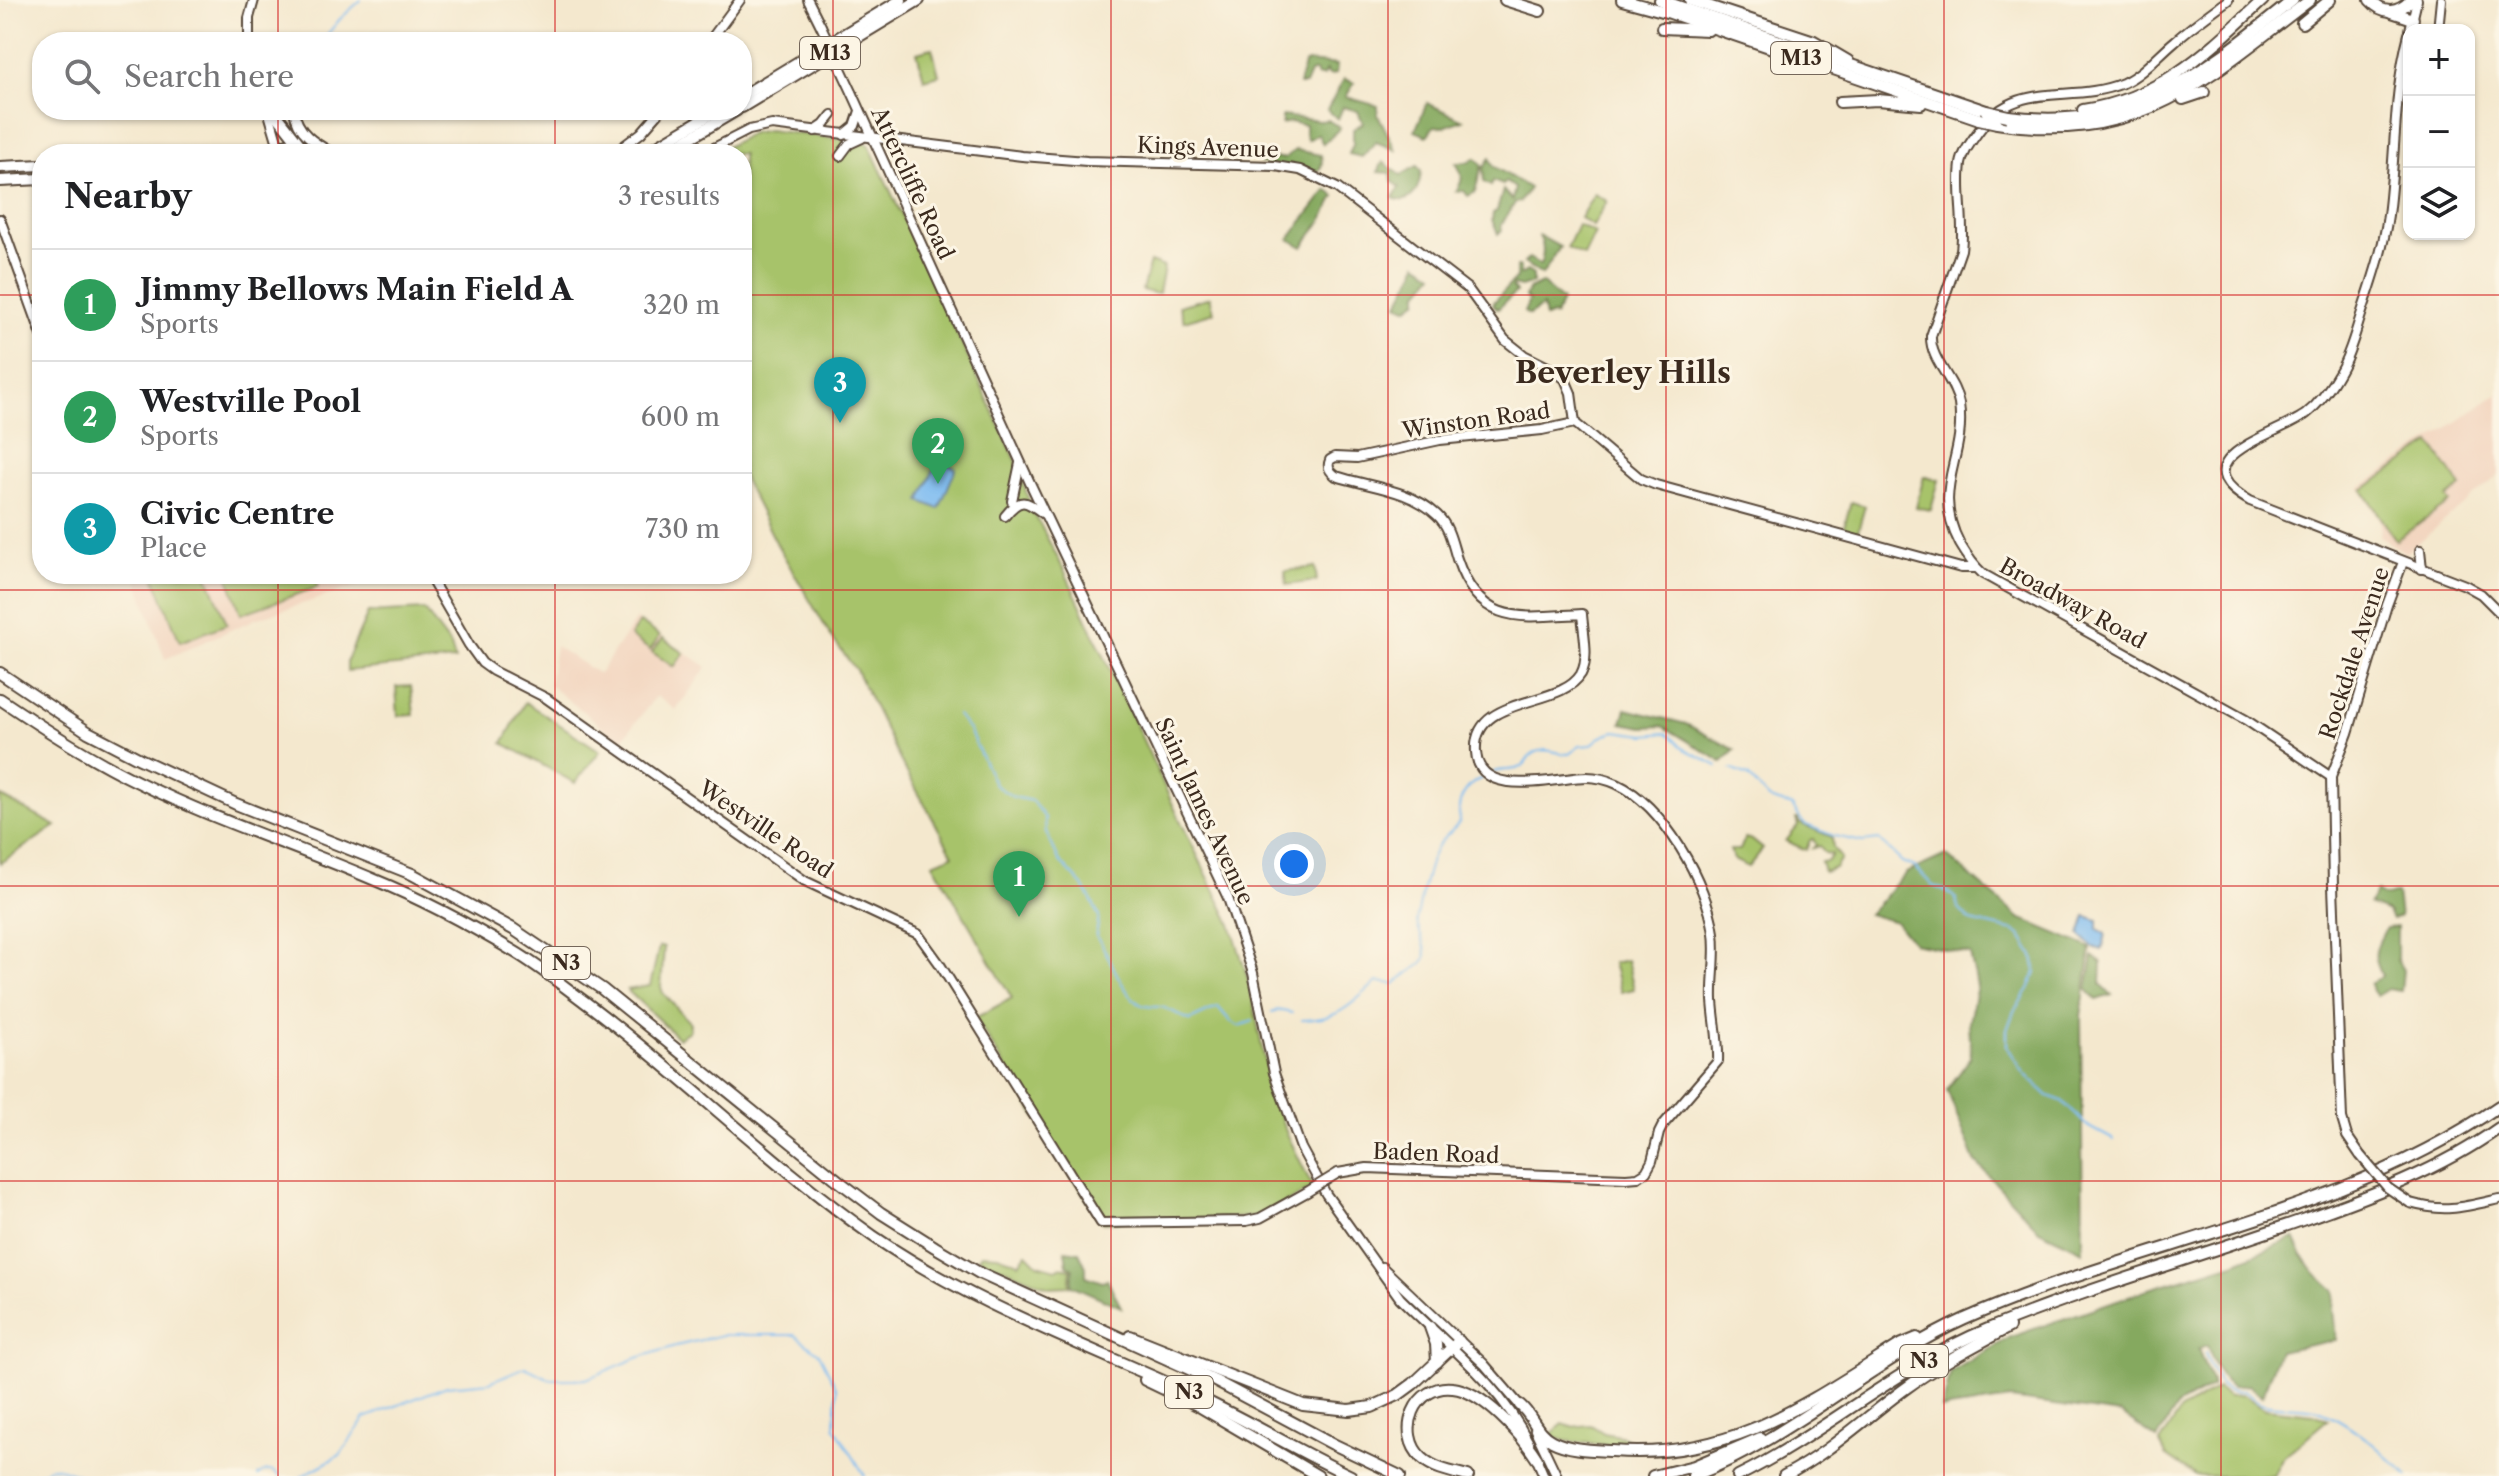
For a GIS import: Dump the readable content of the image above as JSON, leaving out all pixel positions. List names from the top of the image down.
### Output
{
  "streets": {
    "highway": ["M13", "N3"],
    "street": [
      "Kings Avenue",
      "Attercliffe Road",
      "Winston Road",
      "Broadway Road",
      "Rockdale Avenue",
      "Saint James Avenue",
      "Westville Road",
      "Baden Road"
    ]
  },
  "crossings": [
    ["Kings Avenue", "Attercliffe Road"],
    ["Kings Avenue", "Winston Road"],
    ["Attercliffe Road", "Saint James Avenue"],
    ["Winston Road", "Broadway Road"],
    ["Winston Road", "Baden Road"],
    ["Broadway Road", "Rockdale Avenue"],
    ["Westville Road", "Baden Road"]
  ],
  "districts": ["Beverley Hills"],
  "page": {
    "map_buttons": ["+", "−"],
    "search": "Search here",
    "heading": ["Nearby", "3 results"],
    "list": [
      {
        "mark": "1",
        "name": "Jimmy Bellows Main Field A",
        "note": "Sports",
        "value": "320 m"
      },
      {
        "mark": "2",
        "name": "Westville Pool",
        "note": "Sports",
        "value": "600 m"
      },
      {
        "mark": "3",
        "name": "Civic Centre",
        "note": "Place",
        "value": "730 m"
      }
    ],
    "pins": ["3", "2", "1"]
  }
}
